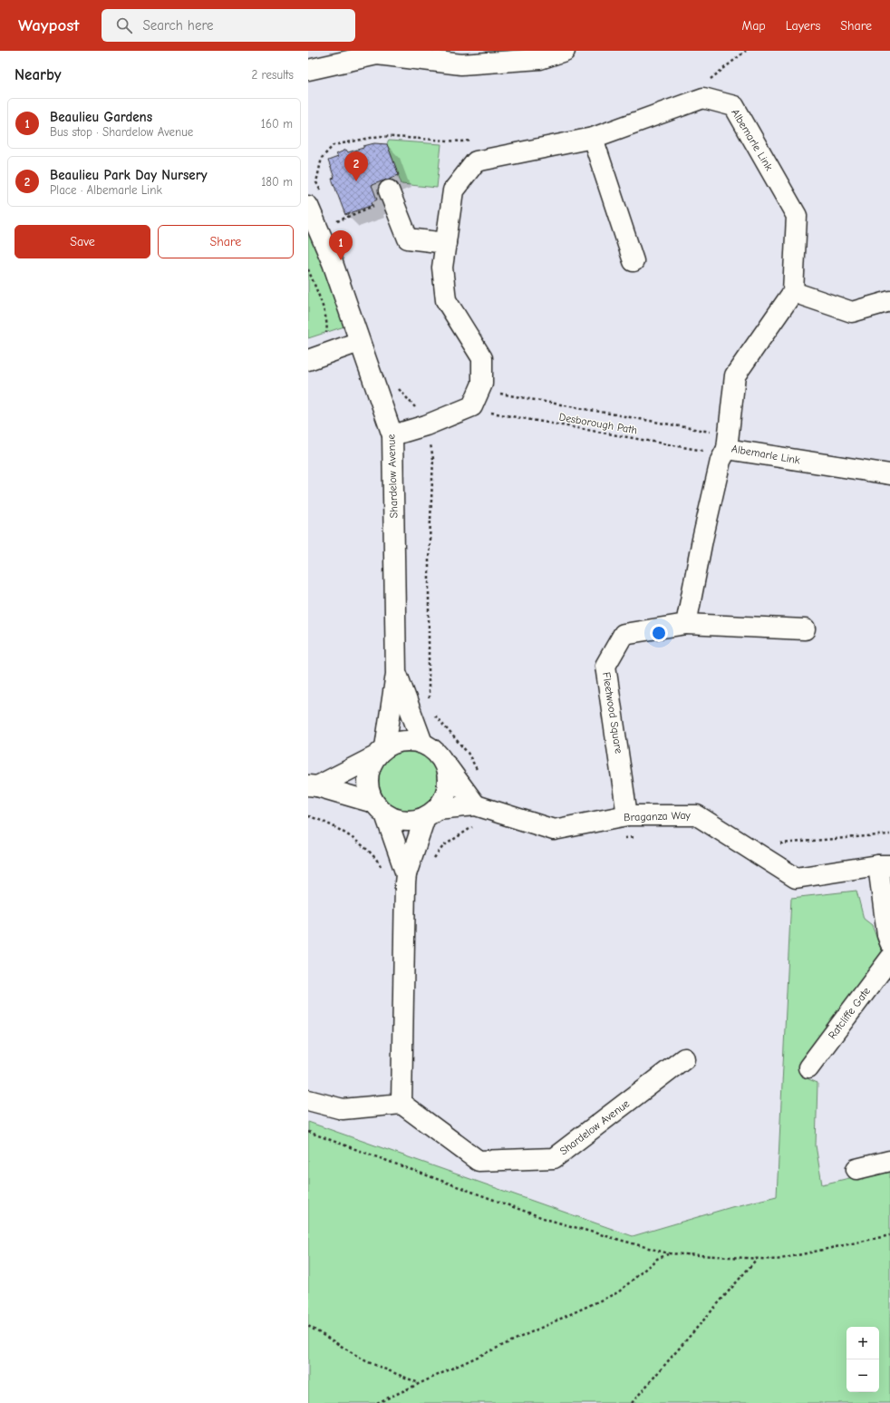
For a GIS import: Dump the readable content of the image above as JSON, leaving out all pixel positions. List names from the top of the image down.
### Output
{
  "streets": {
    "street": [
      "Albemarle Link",
      "Shardelow Avenue",
      "Fleetwood Square",
      "Braganza Way",
      "Ratcliffe Gate"
    ],
    "path": ["Desborough Path"]
  },
  "crossings": [
    ["Albemarle Link", "Desborough Path"],
    ["Shardelow Avenue", "Braganza Way"],
    ["Fleetwood Square", "Braganza Way"]
  ],
  "page": {
    "header": "Waypost",
    "search": "Search here",
    "nav": ["Map", "Layers", "Share"],
    "heading": ["Nearby", "2 results"],
    "list": [
      {
        "mark": "1",
        "name": "Beaulieu Gardens",
        "note": "Bus stop · Shardelow Avenue",
        "value": "160 m"
      },
      {
        "mark": "2",
        "name": "Beaulieu Park Day Nursery",
        "note": "Place · Albemarle Link",
        "value": "180 m"
      }
    ],
    "pins": ["2", "1"],
    "buttons": ["Save", "Share"],
    "map_buttons": ["+", "−"]
  }
}
